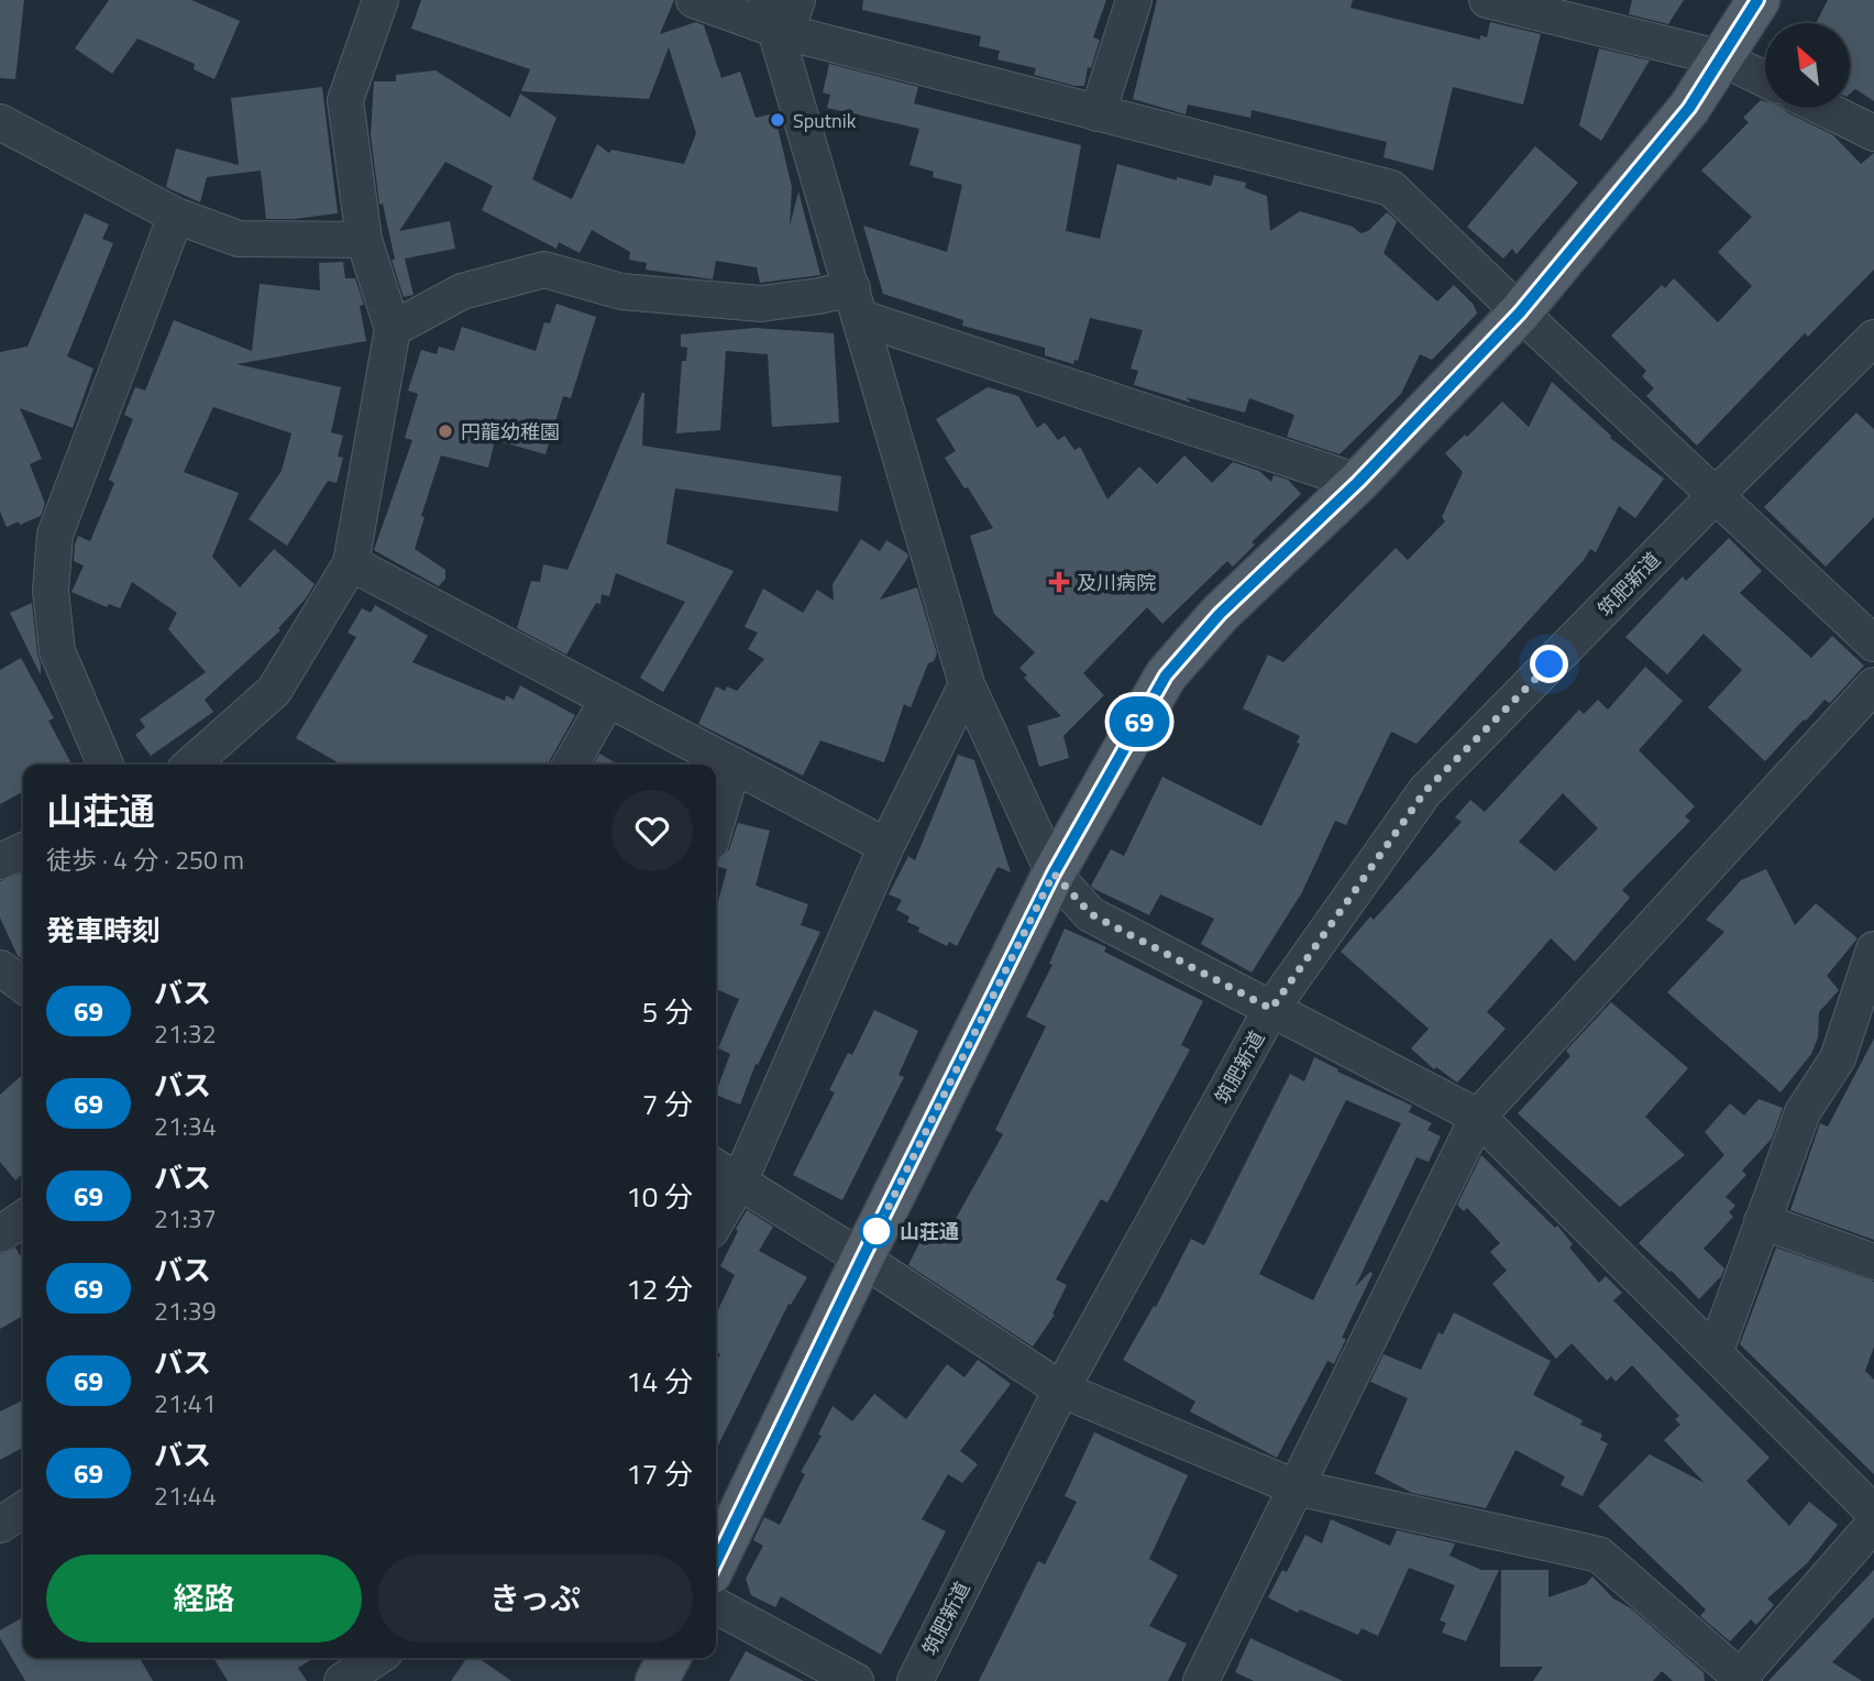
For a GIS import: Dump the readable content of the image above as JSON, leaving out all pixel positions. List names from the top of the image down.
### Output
{
  "streets": {
    "street": ["筑肥新道"]
  },
  "places": {
    "other": ["Sputnik", "円龍幼稚園", "山荘通"],
    "health": ["及川病院"]
  },
  "lines": ["bus line 69"],
  "north": "top left",
  "page": {
    "on_map": "69",
    "heading": [
      ["山荘通", "徒歩 · 4 分 · 250 m"],
      "発車時刻"
    ],
    "list": [
      {
        "mark": "69",
        "name": "バス",
        "note": "21:32",
        "value": "5 分"
      },
      {
        "mark": "69",
        "name": "バス",
        "note": "21:34",
        "value": "7 分"
      },
      {
        "mark": "69",
        "name": "バス",
        "note": "21:37",
        "value": "10 分"
      },
      {
        "mark": "69",
        "name": "バス",
        "note": "21:39",
        "value": "12 分"
      },
      {
        "mark": "69",
        "name": "バス",
        "note": "21:41",
        "value": "14 分"
      },
      {
        "mark": "69",
        "name": "バス",
        "note": "21:44",
        "value": "17 分"
      }
    ],
    "buttons": ["経路", "きっぷ"]
  }
}
